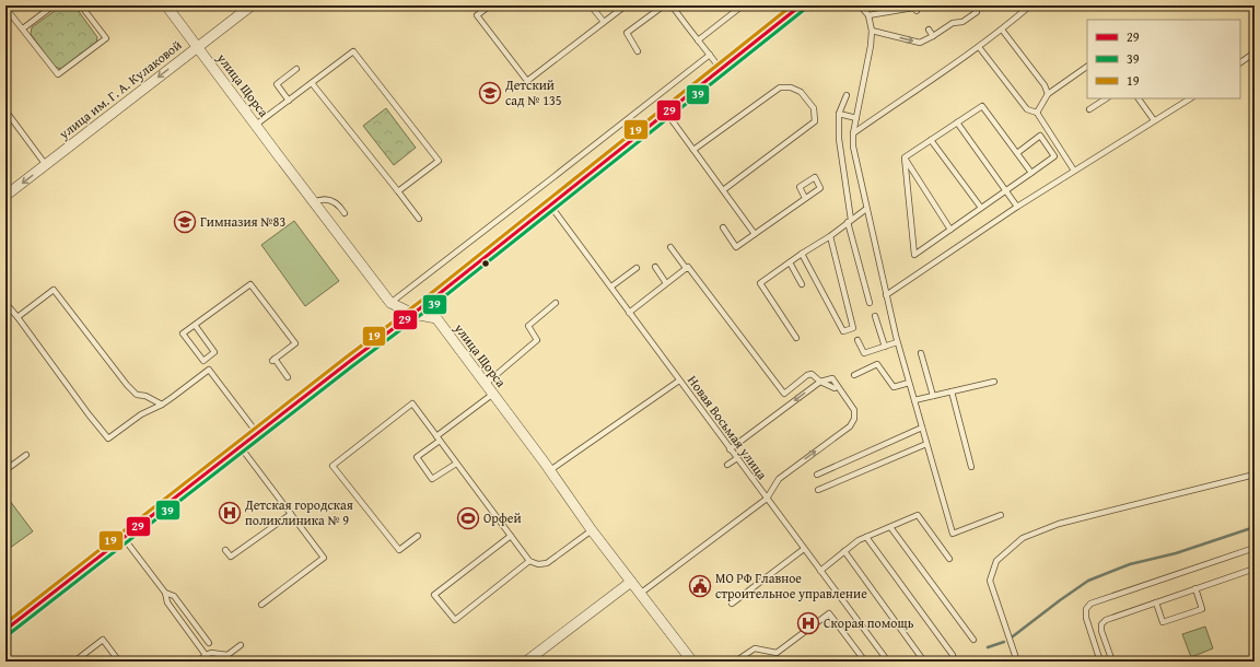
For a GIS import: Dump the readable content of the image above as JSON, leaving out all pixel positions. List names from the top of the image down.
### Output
{
  "streets": {
    "street": ["улица Щорса", "улица им. Г. А. Кулаковой"],
    "lane": ["Новая Восьмая улица"]
  },
  "crossings": [
    ["улица Щорса", "улица им. Г. А. Кулаковой"]
  ],
  "one_way": ["улица им. Г. А. Кулаковой"],
  "places": {
    "school or university": ["Детский сад № 135", "Гимназия №83"],
    "hospital": ["Детская городская поликлиника № 9", "Скорая помощь"],
    "sports": ["Орфей"],
    "public building": ["МО РФ Главное строительное управление"]
  },
  "lines": ["transit line 29", "transit line 19", "transit line 39"],
  "legend": ["29", "39", "19"]
}
